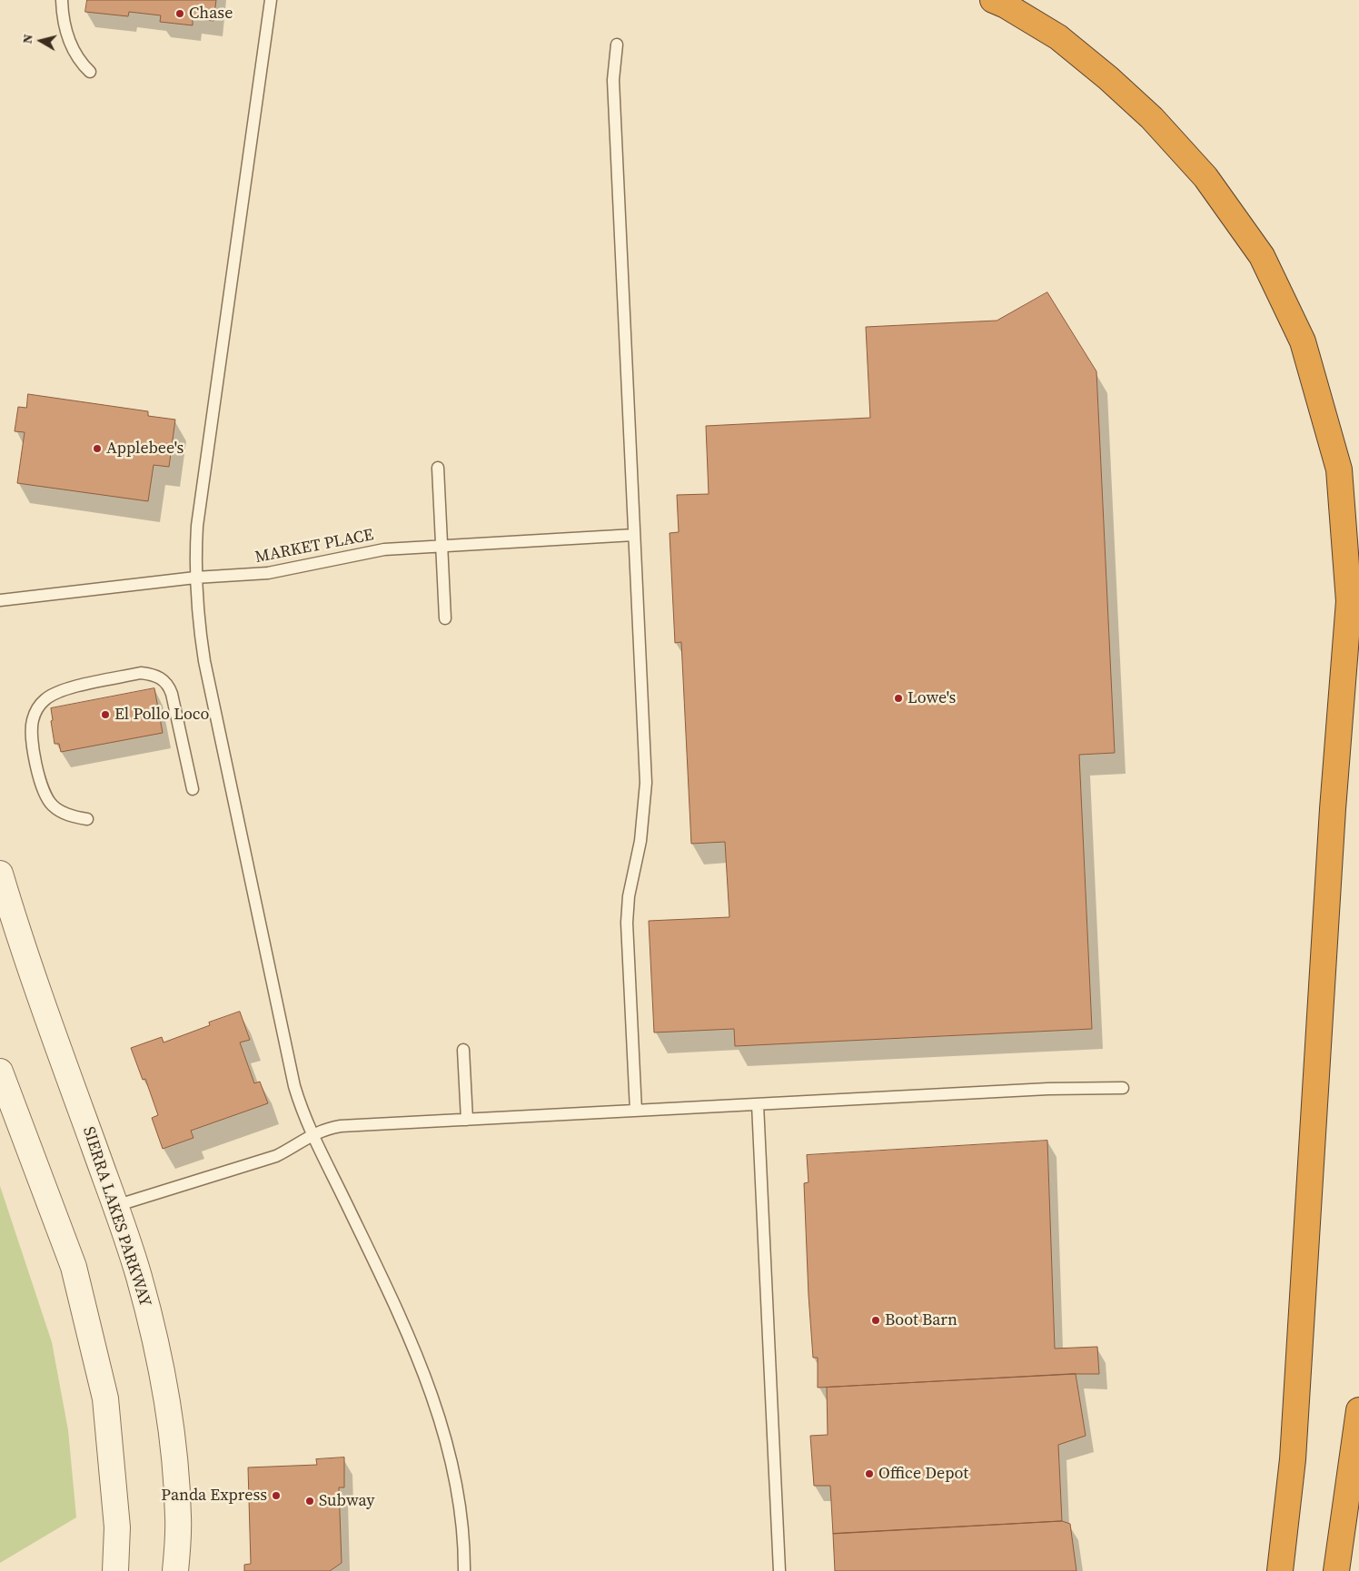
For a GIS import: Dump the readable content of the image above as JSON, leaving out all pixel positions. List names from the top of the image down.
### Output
{
  "streets": {
    "street": ["SIERRA LAKES PARKWAY"],
    "lane": ["MARKET PLACE"]
  },
  "places": [
    "Chase",
    "Applebee's",
    "Lowe's",
    "El Pollo Loco",
    "Boot Barn",
    "Office Depot",
    "Panda Express",
    "Subway"
  ],
  "north": "left"
}
